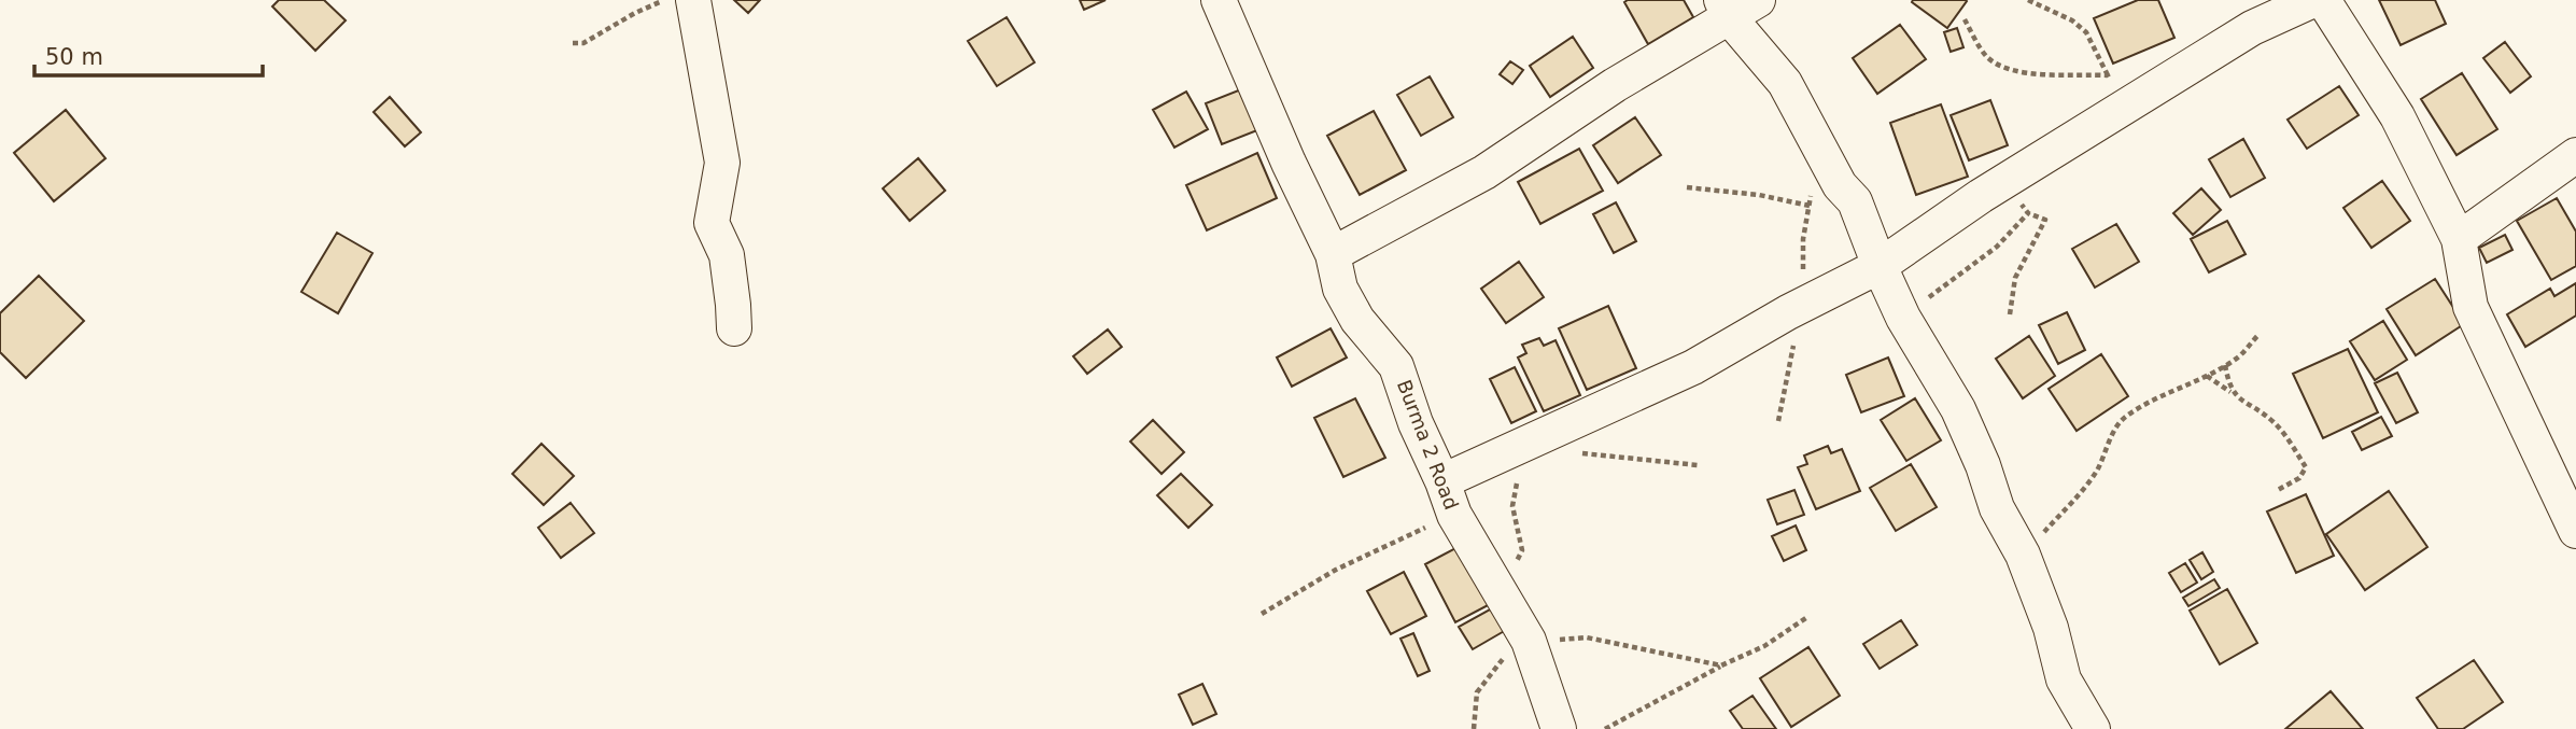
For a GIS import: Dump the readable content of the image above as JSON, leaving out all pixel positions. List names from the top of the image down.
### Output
{
  "streets": {
    "street": ["Burma 2 Road"]
  },
  "scale_bar": "50 m"
}
